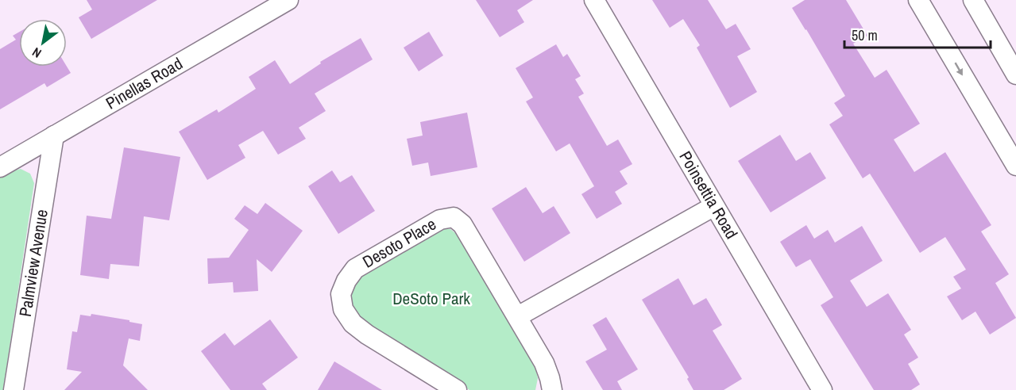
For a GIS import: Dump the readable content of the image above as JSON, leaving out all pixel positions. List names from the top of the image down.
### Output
{
  "streets": {
    "street": [
      "Pinellas Road",
      "Poinsettia Road",
      "Desoto Place",
      "Palmview Avenue"
    ]
  },
  "crossings": [
    ["Pinellas Road", "Palmview Avenue"]
  ],
  "parks": ["DeSoto Park"],
  "scale_bar": "50 m",
  "north": "bottom left"
}
